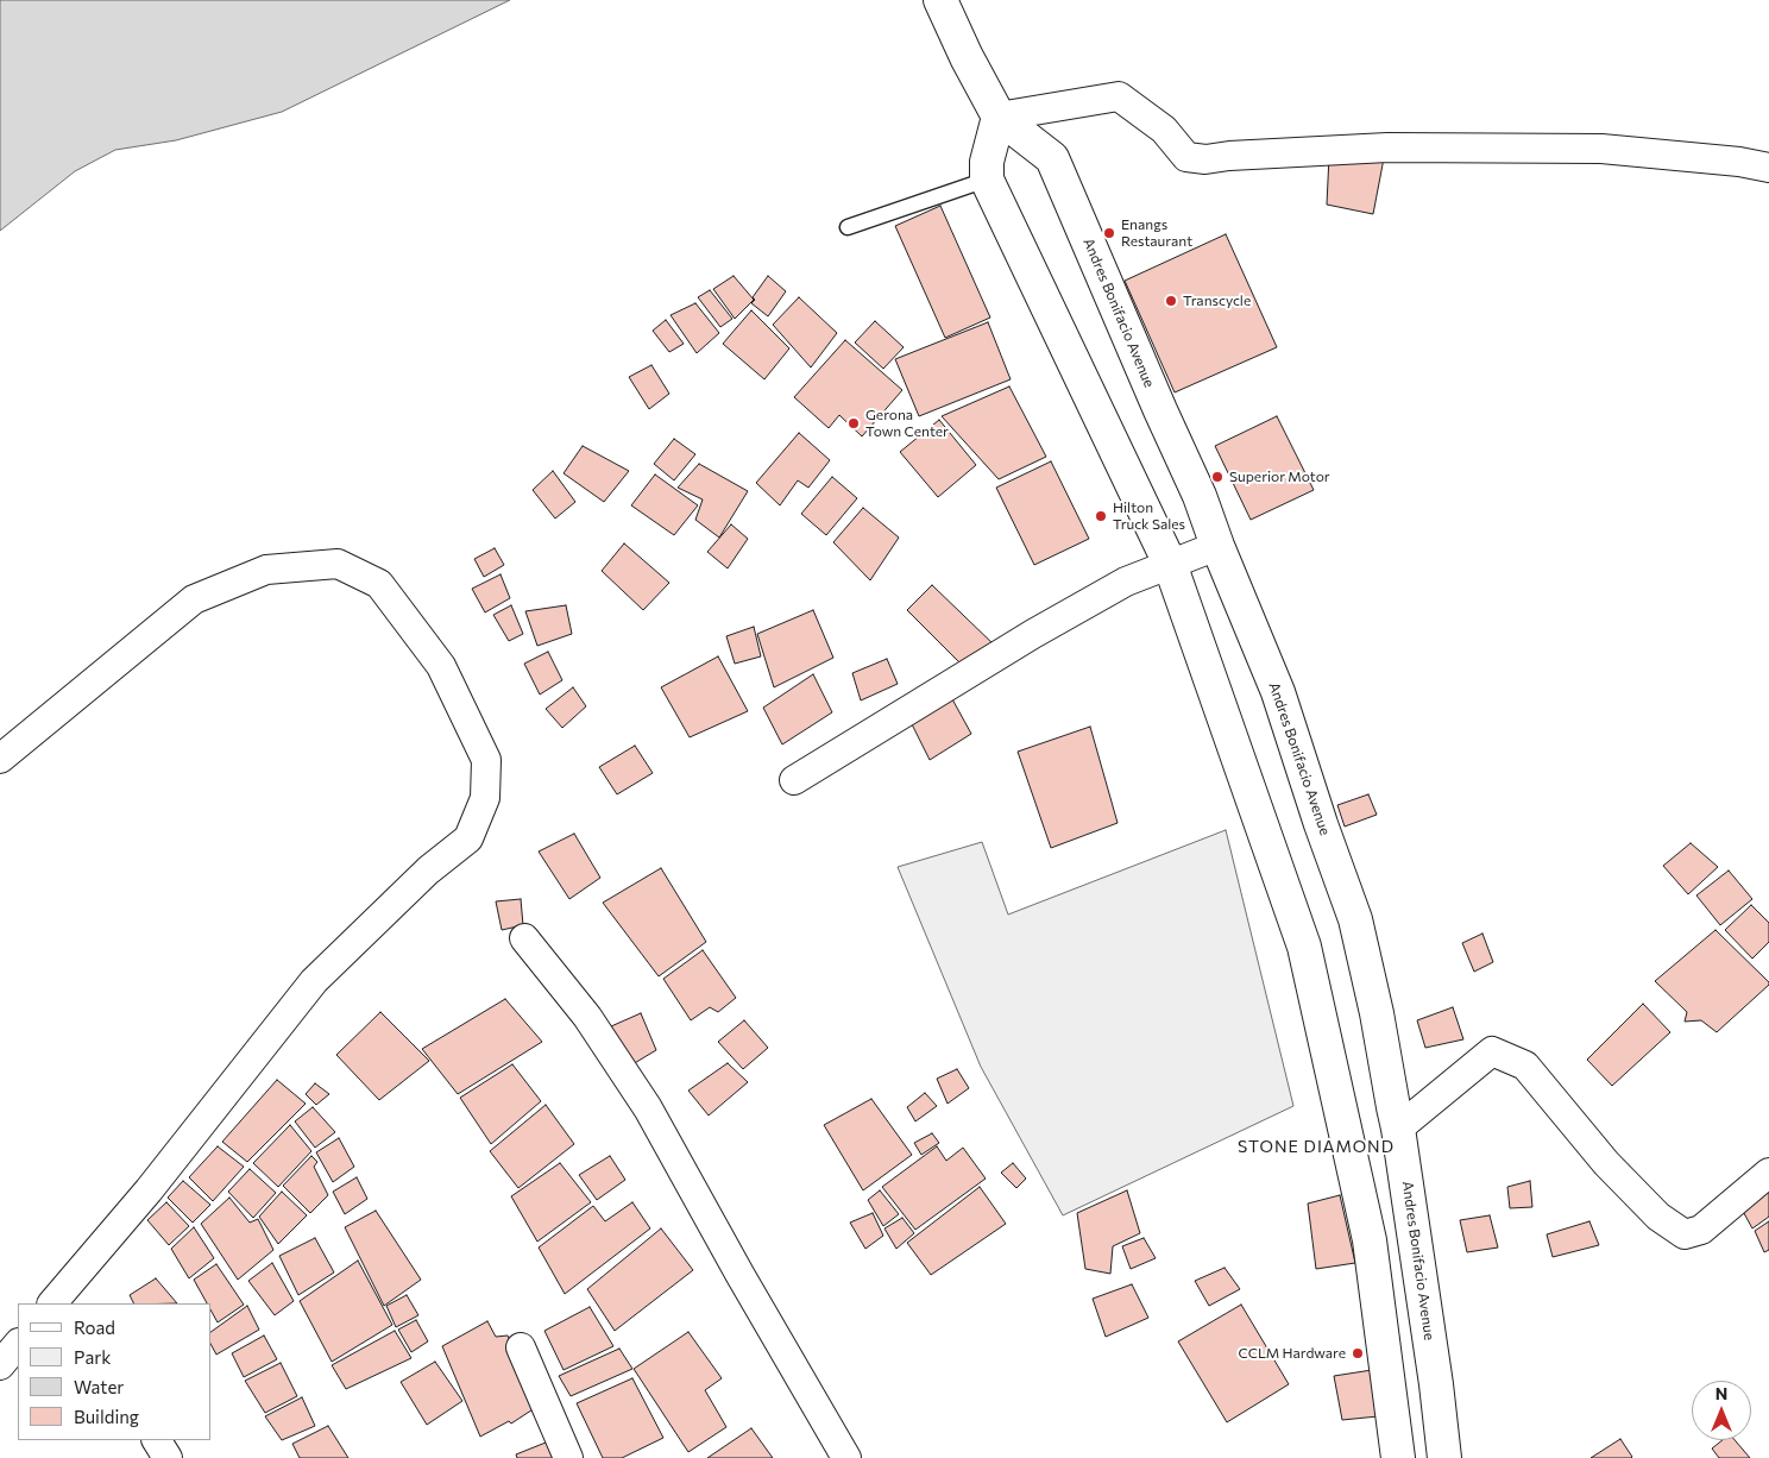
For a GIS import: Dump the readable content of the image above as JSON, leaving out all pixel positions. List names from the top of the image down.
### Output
{
  "streets": {
    "highway": ["Andres Bonifacio Avenue"]
  },
  "districts": ["STONE DIAMOND"],
  "places": [
    "Enangs Restaurant",
    "Transcycle",
    "Gerona Town Center",
    "Superior Motor",
    "Hilton Truck Sales",
    "CCLM Hardware"
  ],
  "legend": [
    "Road",
    "Park",
    "Water",
    "Building"
  ],
  "north": "top"
}
